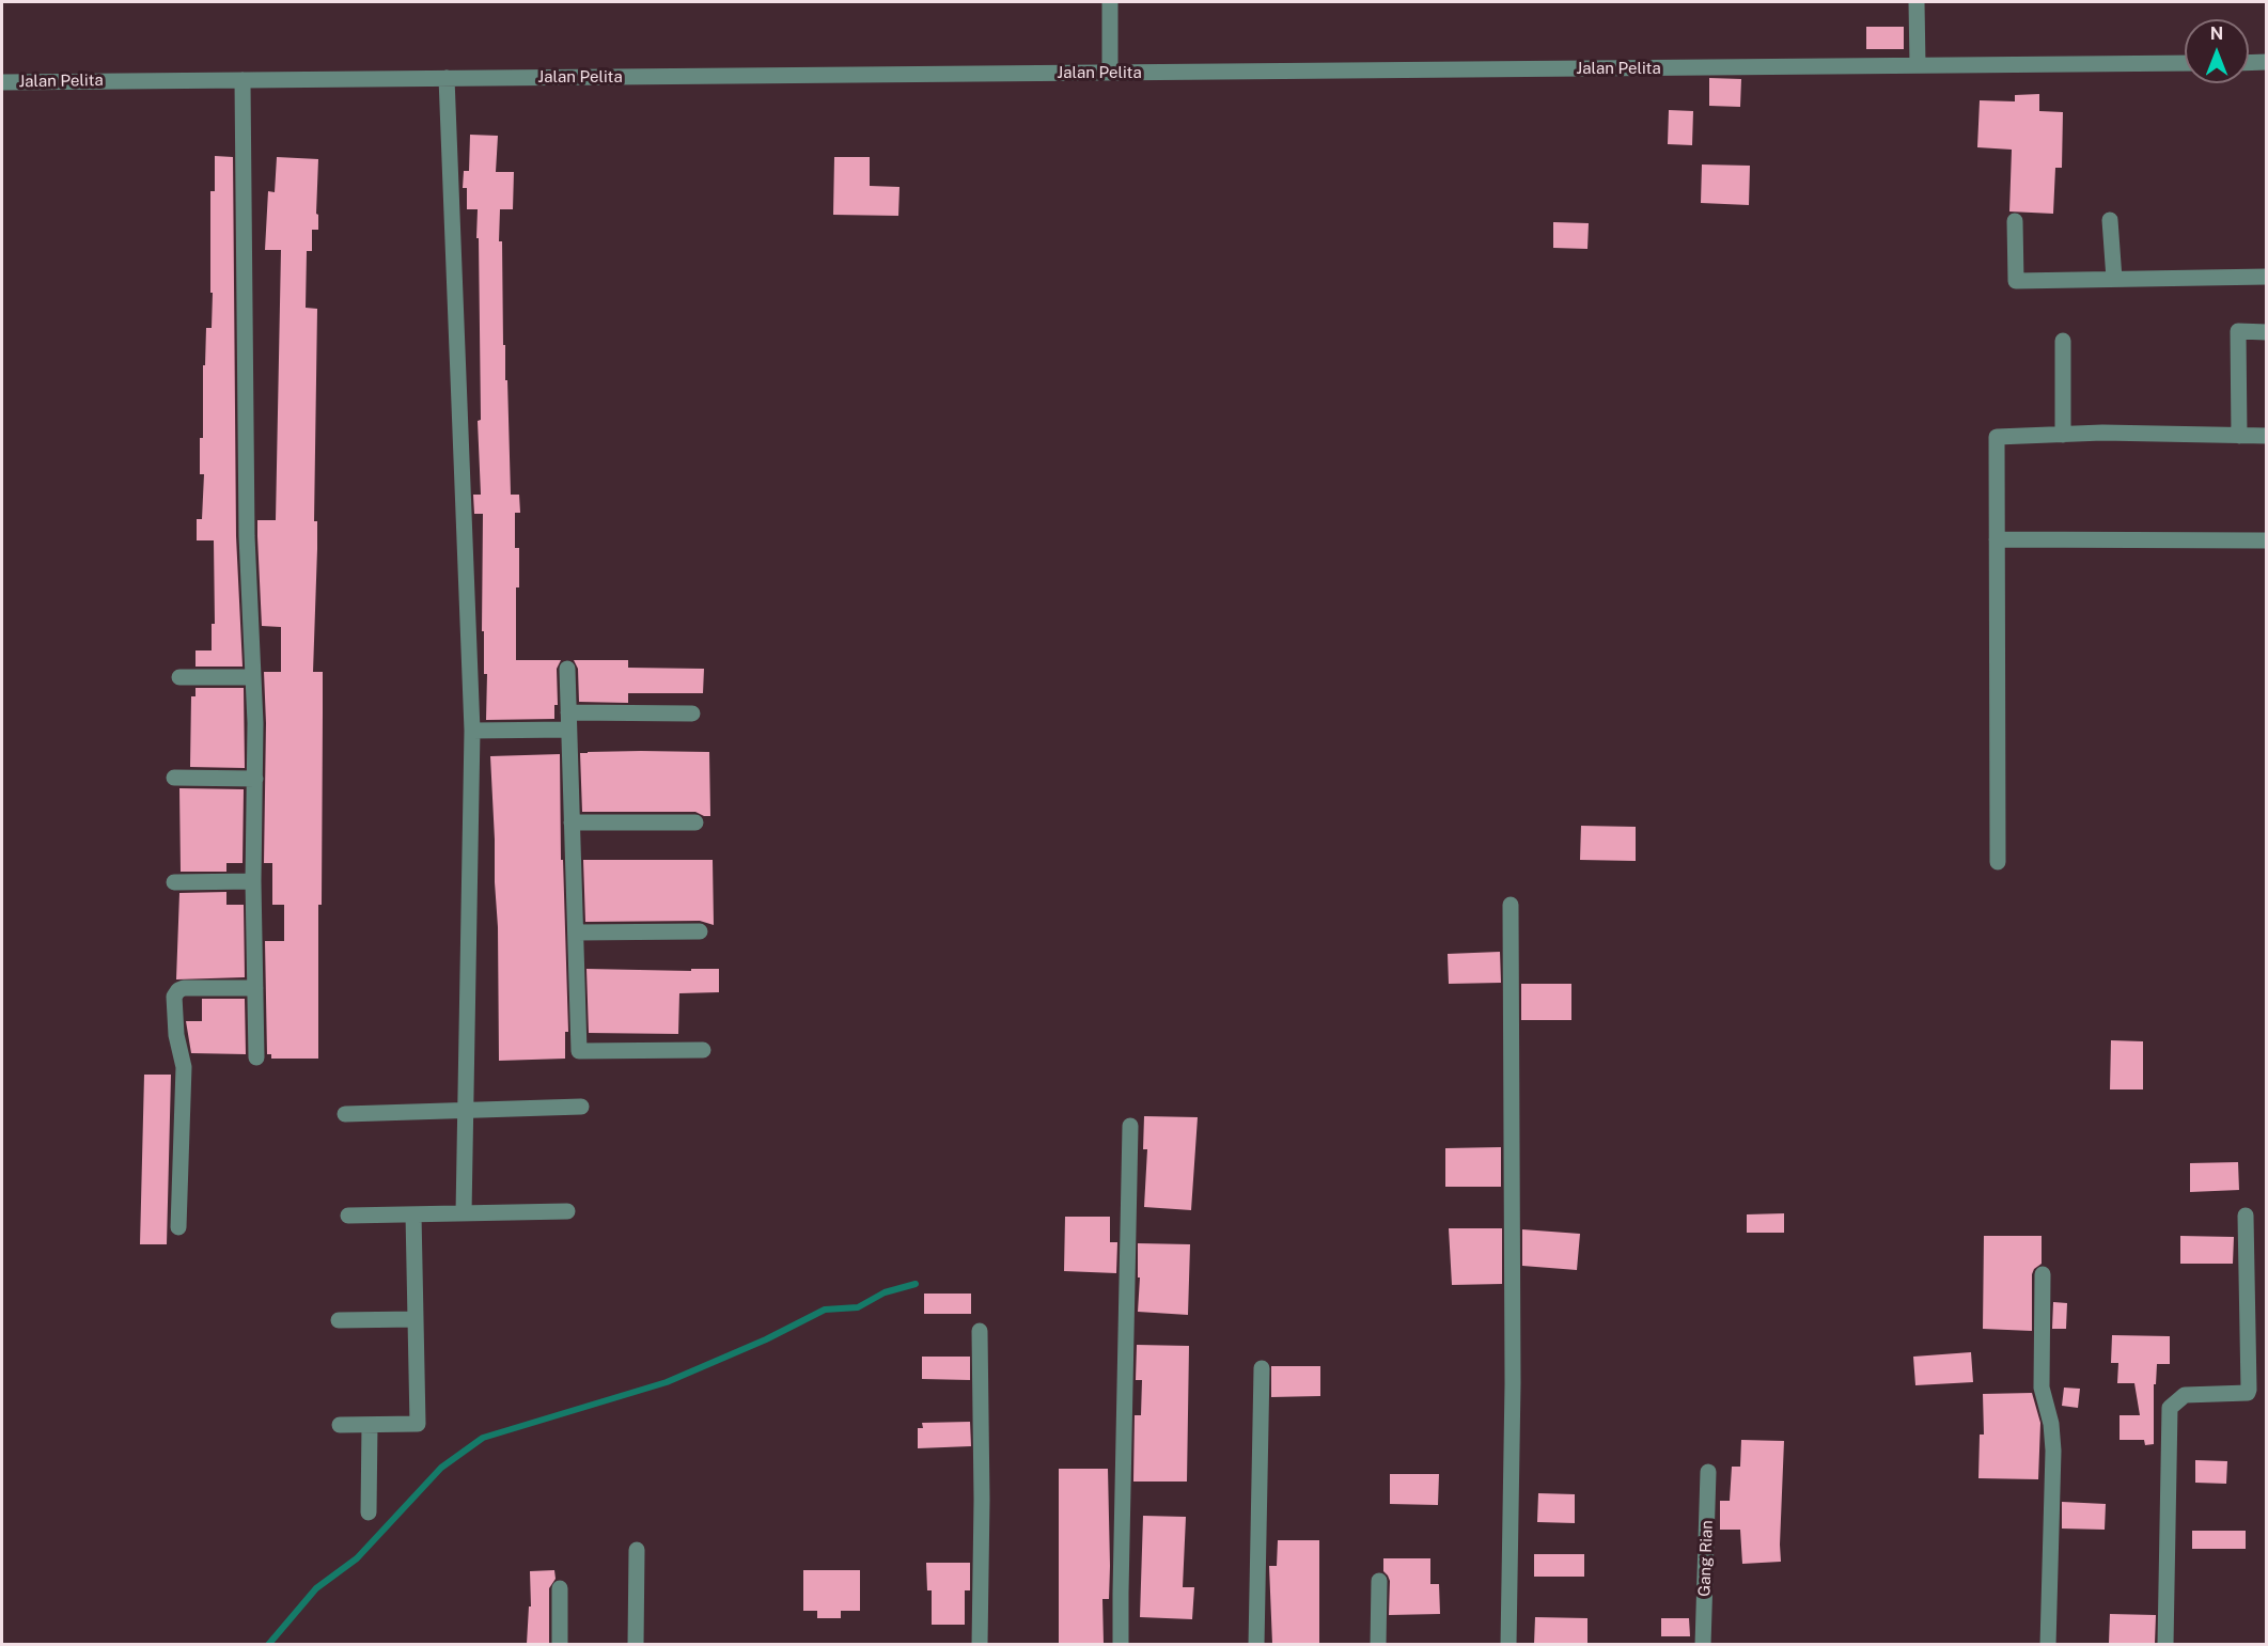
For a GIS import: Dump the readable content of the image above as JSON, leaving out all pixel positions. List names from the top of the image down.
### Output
{
  "streets": {
    "street": ["Jalan Pelita", "Gang Rian"]
  },
  "north": "top"
}
